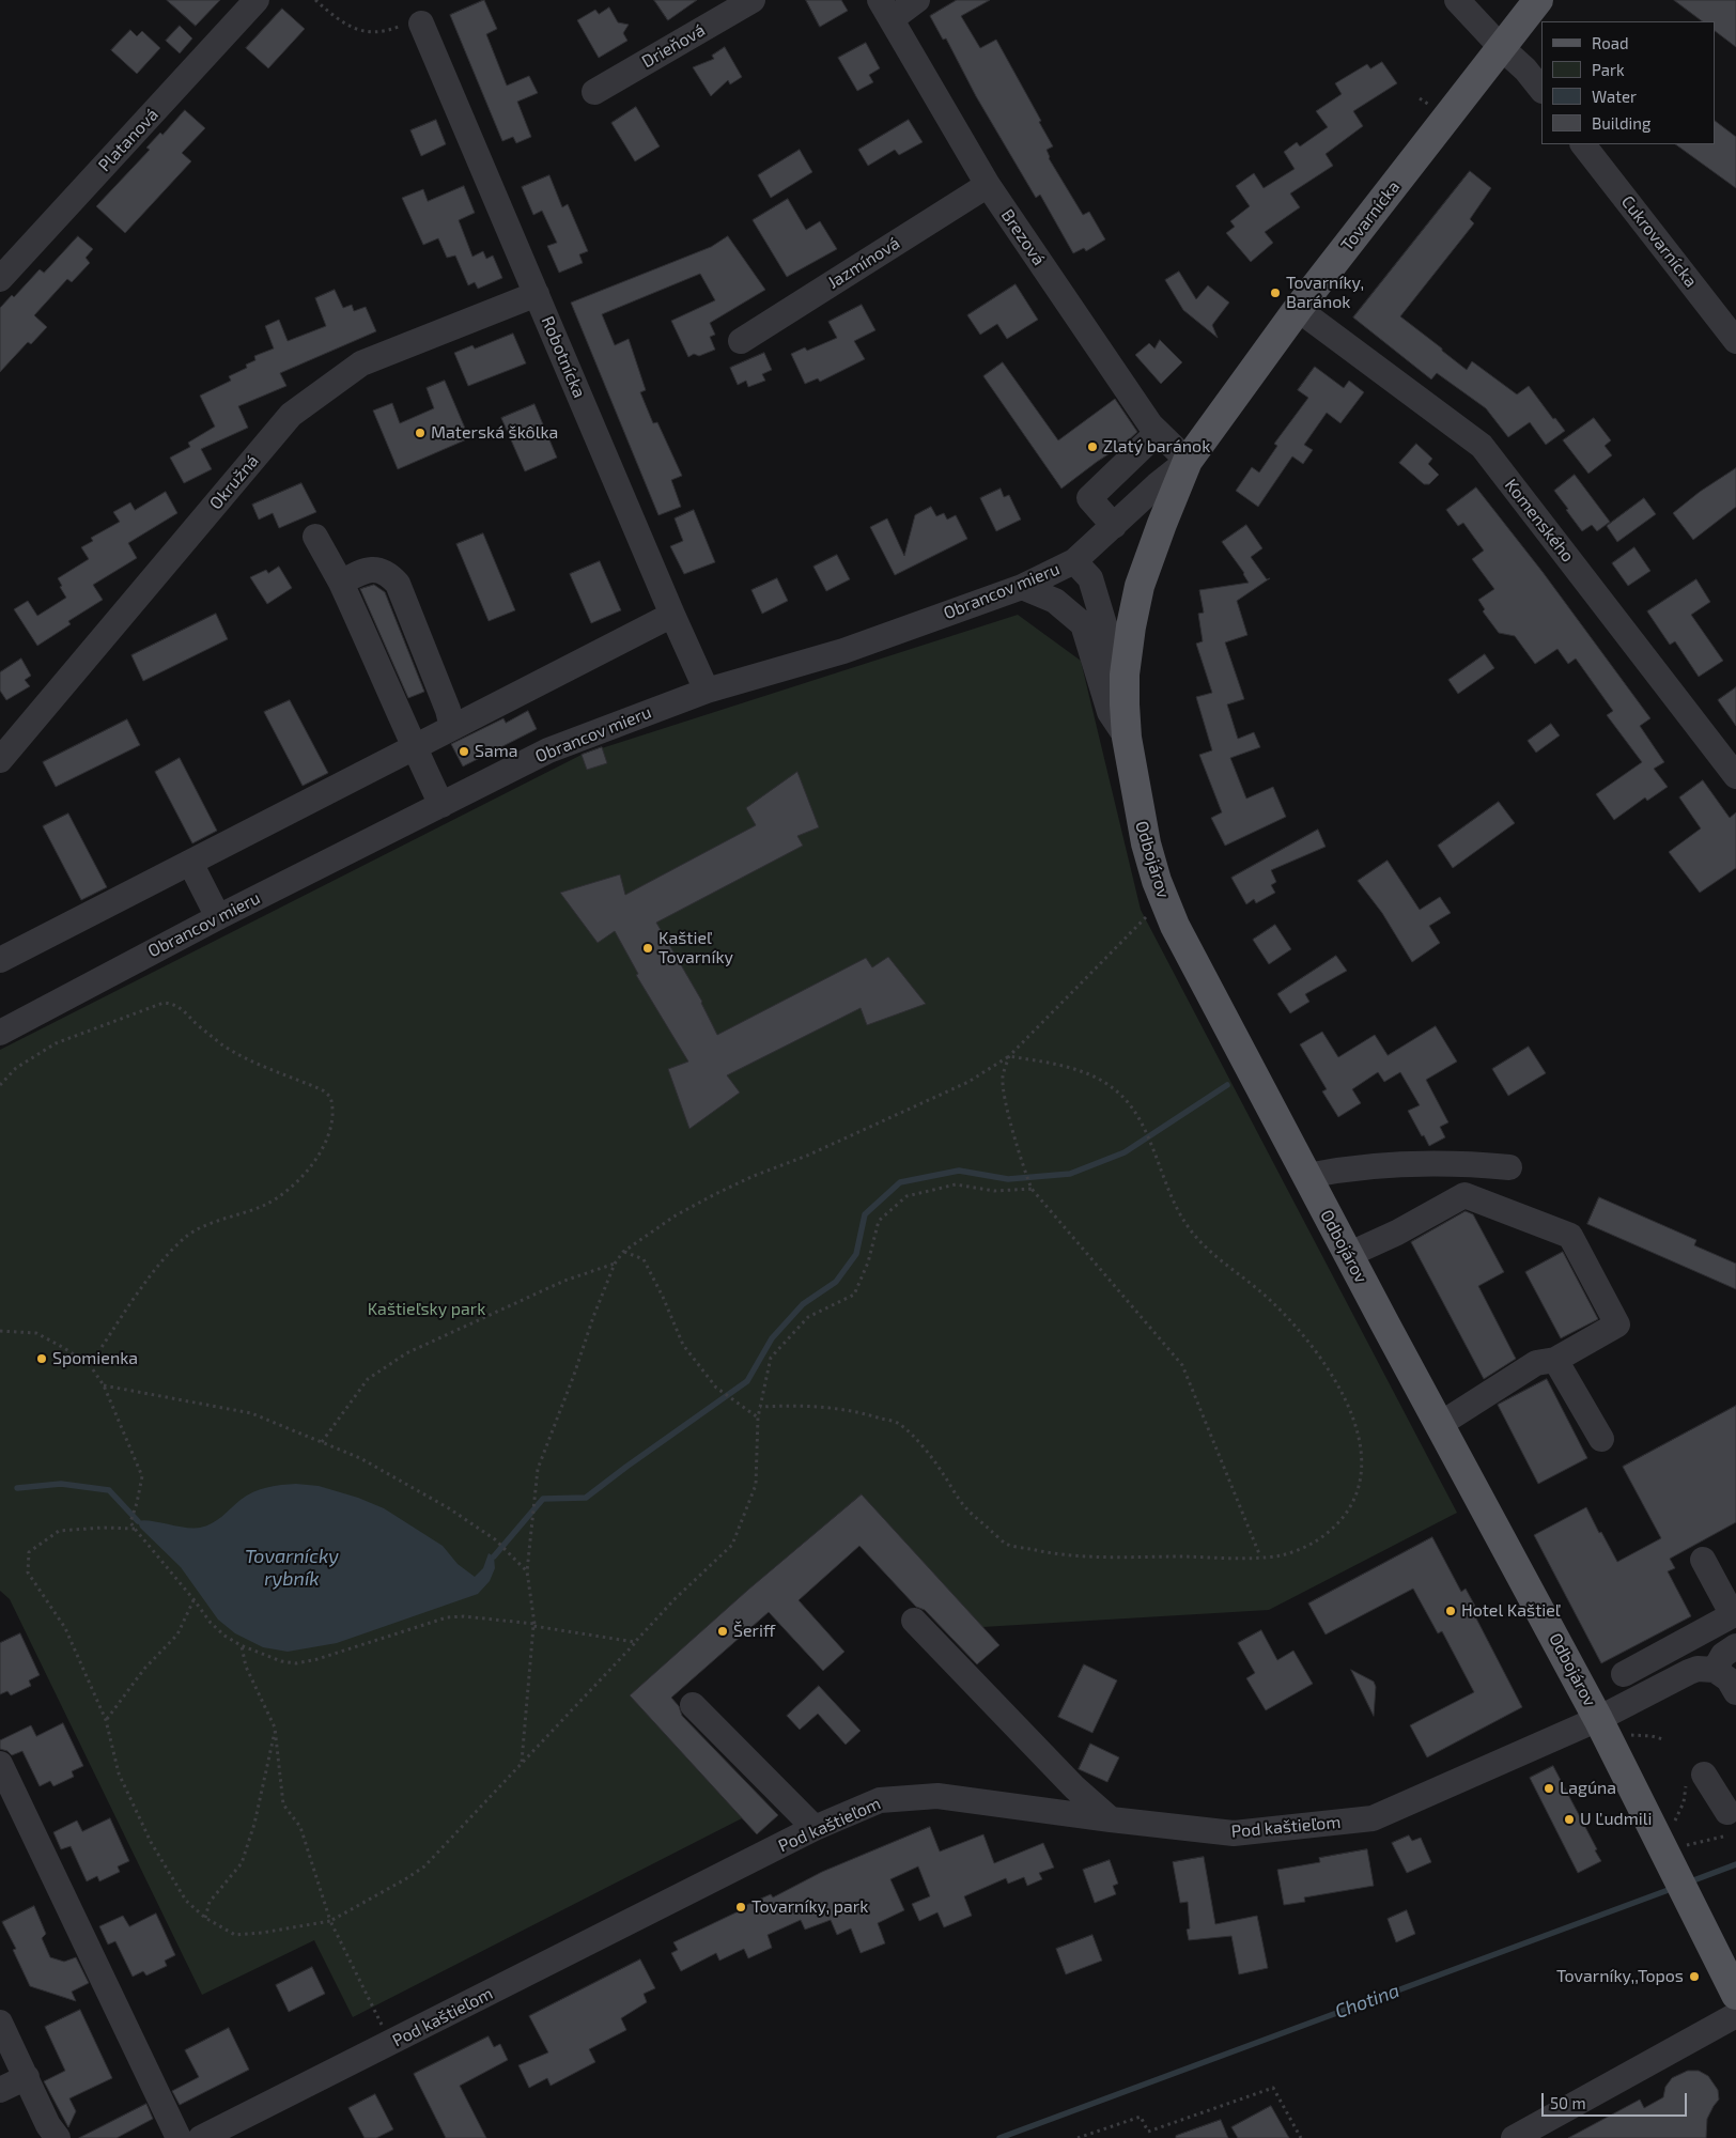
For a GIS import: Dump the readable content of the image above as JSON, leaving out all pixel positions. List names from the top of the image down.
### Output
{
  "streets": {
    "main road": ["Tovarnícka", "Odbojárov"],
    "street": [
      "Drieňová",
      "Platanová",
      "Brezová",
      "Cukrovarnícka",
      "Jazmínová",
      "Robotnícka",
      "Okružná",
      "Komenského",
      "Obrancov mieru",
      "Pod kaštieľom"
    ]
  },
  "crossings": [
    ["Tovarnícka", "Brezová"],
    ["Tovarnícka", "Komenského"],
    ["Tovarnícka", "Obrancov mieru"],
    ["Tovarnícka", "Odbojárov"],
    ["Brezová", "Jazmínová"],
    ["Brezová", "Obrancov mieru"],
    ["Brezová", "Odbojárov"],
    ["Robotnícka", "Okružná"],
    ["Robotnícka", "Obrancov mieru"],
    ["Obrancov mieru", "Odbojárov"],
    ["Odbojárov", "Pod kaštieľom"]
  ],
  "water": ["Tovarnícky rybník", "Chotina"],
  "parks": ["Kaštieľsky park"],
  "places": [
    "Tovarníky, Baránok",
    "Materská škôlka",
    "Zlatý baránok",
    "Sama",
    "Kaštieľ Tovarníky",
    "Spomienka",
    "Hotel Kaštieľ",
    "Šeriff",
    "Lagúna",
    "U Ľudmili",
    "Tovarníky, park",
    "Tovarníky,,Topos"
  ],
  "legend": [
    "Road",
    "Park",
    "Water",
    "Building"
  ],
  "scale_bar": "50 m"
}
